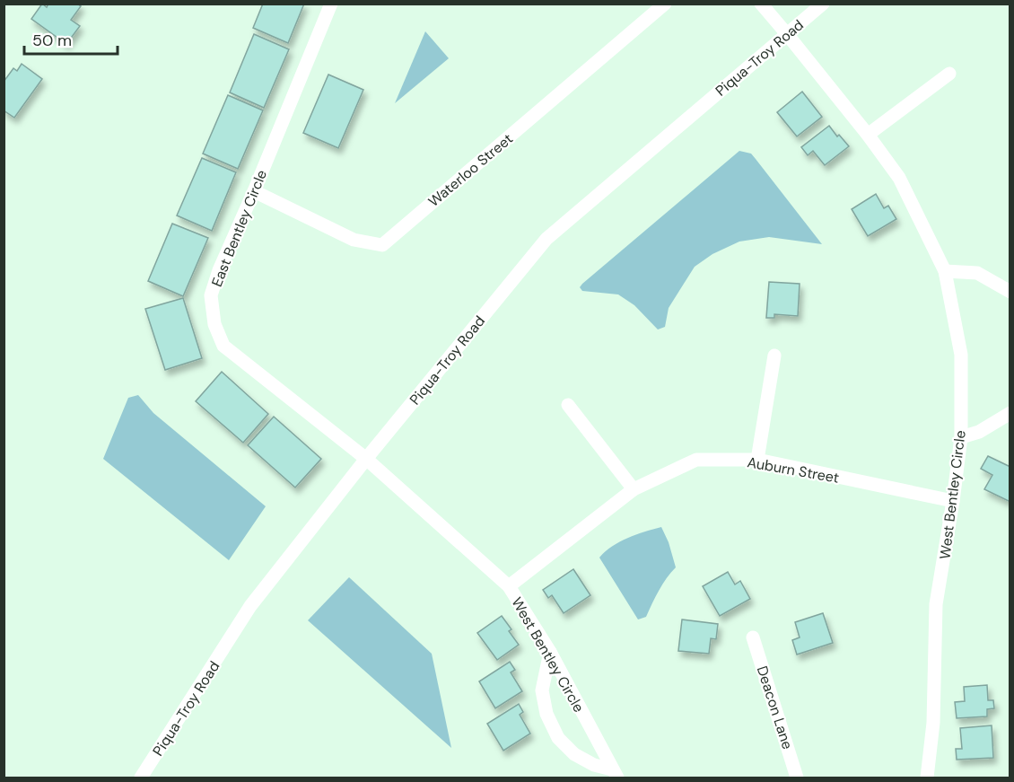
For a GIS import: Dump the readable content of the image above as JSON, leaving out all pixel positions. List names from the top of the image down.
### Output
{
  "streets": {
    "street": [
      "Piqua-Troy Road",
      "Waterloo Street",
      "East Bentley Circle",
      "Auburn Street",
      "West Bentley Circle",
      "Deacon Lane"
    ]
  },
  "crossings": [
    ["Piqua-Troy Road", "East Bentley Circle"],
    ["Piqua-Troy Road", "West Bentley Circle"],
    ["Waterloo Street", "East Bentley Circle"],
    ["East Bentley Circle", "West Bentley Circle"],
    ["Auburn Street", "West Bentley Circle"]
  ],
  "scale_bar": "50 m"
}
